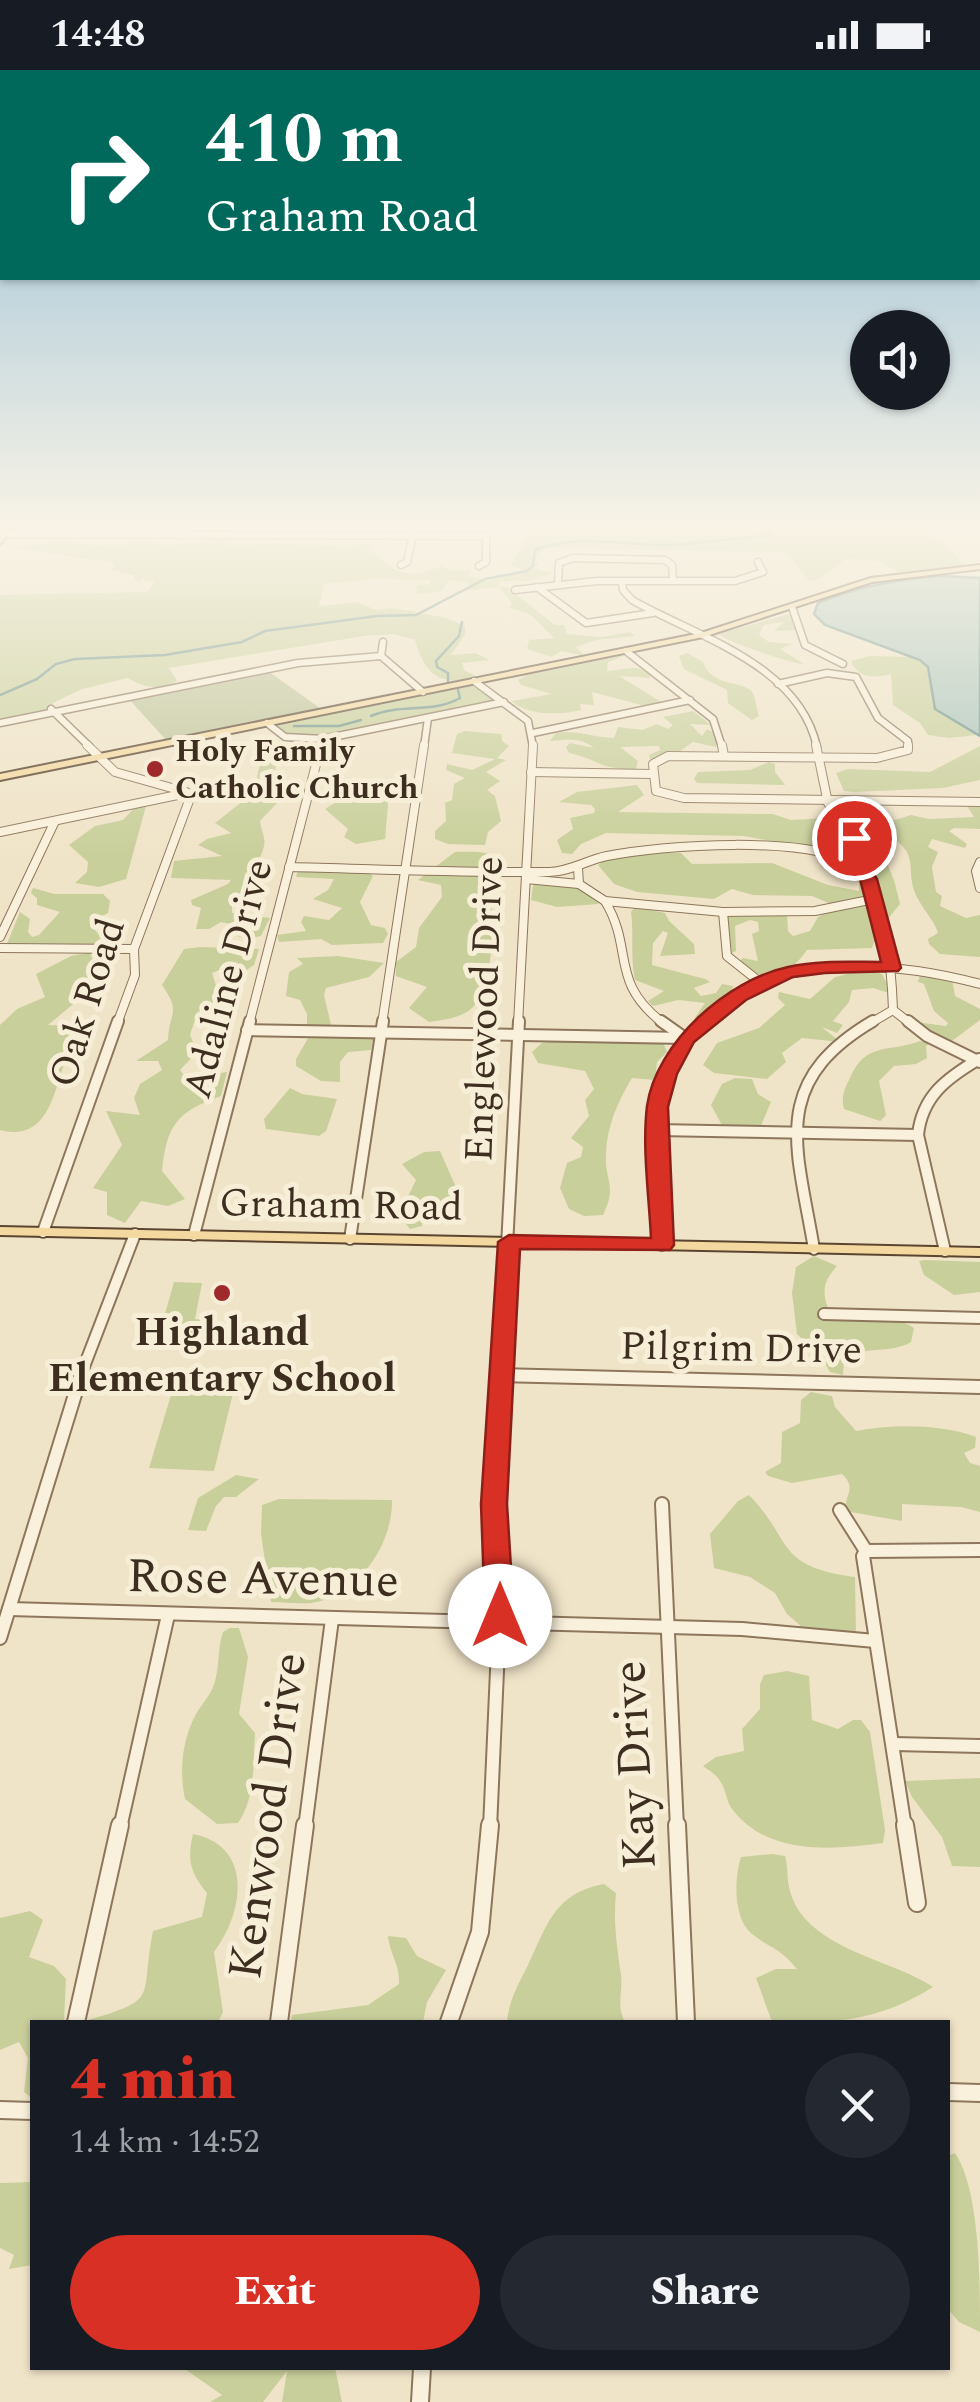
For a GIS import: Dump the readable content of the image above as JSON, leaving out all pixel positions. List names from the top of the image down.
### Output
{
  "streets": {
    "main road": ["Graham Road"],
    "street": [
      "Adaline Drive",
      "Oak Road",
      "Englewood Drive",
      "Pilgrim Drive",
      "Rose Avenue",
      "Kay Drive",
      "Kenwood Drive"
    ]
  },
  "crossings": [
    ["Adaline Drive", "Graham Road"],
    ["Oak Road", "Graham Road"],
    ["Englewood Drive", "Graham Road"],
    ["Englewood Drive", "Pilgrim Drive"],
    ["Englewood Drive", "Rose Avenue"],
    ["Rose Avenue", "Kay Drive"],
    ["Rose Avenue", "Kenwood Drive"]
  ],
  "places": ["Holy Family Catholic Church", "Highland Elementary School"],
  "page": {
    "status": "14:48",
    "turn": ["410 m", "Graham Road"],
    "heading": ["4 min", "1.4 km · 14:52"],
    "buttons": ["Exit", "Share"]
  }
}
